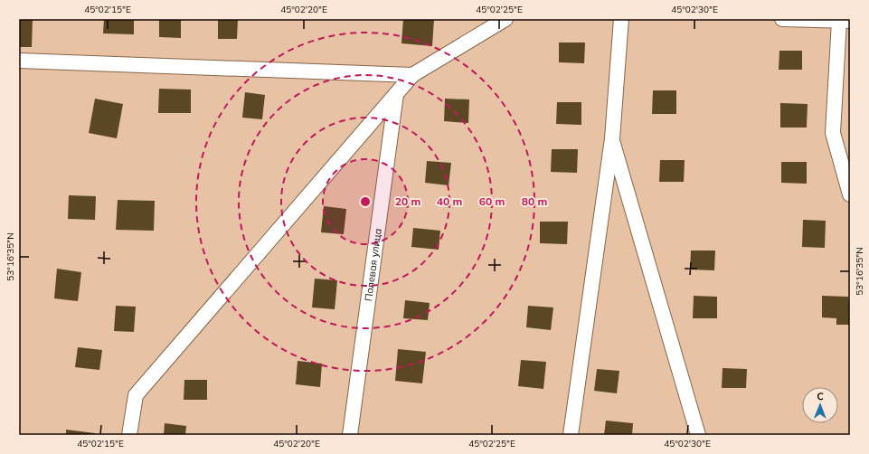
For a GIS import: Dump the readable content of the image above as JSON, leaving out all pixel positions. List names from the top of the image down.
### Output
{
  "streets": {
    "street": ["Полевая улица"]
  },
  "north": "top",
  "coordinates": [
    "45°02'15\"E",
    "45°02'20\"E",
    "45°02'25\"E",
    "45°02'30\"E",
    "53°16'35\"N"
  ],
  "rings": [
    "20 m",
    "40 m",
    "60 m",
    "80 m"
  ]
}
